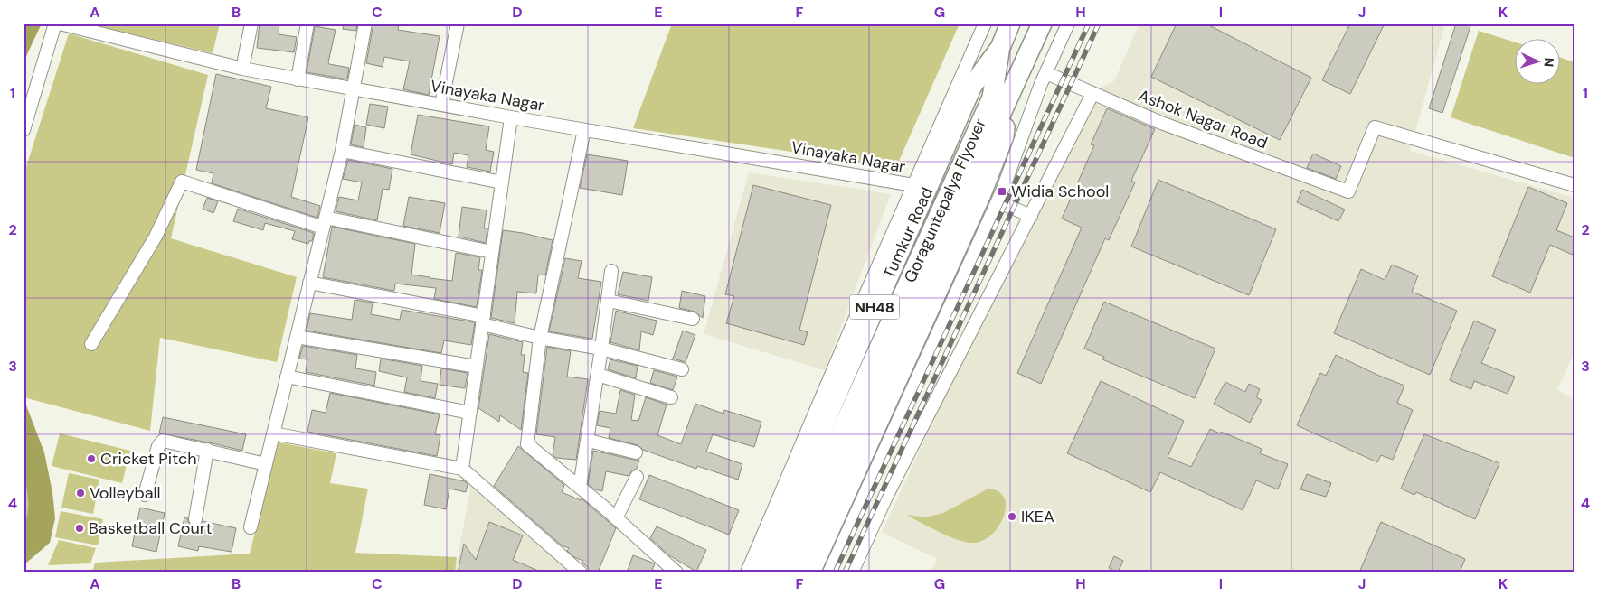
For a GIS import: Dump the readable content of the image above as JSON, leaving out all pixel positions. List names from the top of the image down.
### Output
{
  "streets": {
    "highway": ["Goraguntepalya Flyover", "Tumkur Road", "NH48"],
    "street": ["Vinayaka Nagar", "Ashok Nagar Road"]
  },
  "crossings": [
    ["Goraguntepalya Flyover", "Tumkur Road"],
    ["Goraguntepalya Flyover", "NH48"],
    ["Tumkur Road", "NH48"]
  ],
  "places": {
    "transit": ["Widia School"],
    "other": [
      "Cricket Pitch",
      "Volleyball",
      "IKEA",
      "Basketball Court"
    ]
  },
  "north": "right",
  "grid": {
    "columns": [
      "A",
      "B",
      "C",
      "D",
      "E",
      "F",
      "G",
      "H",
      "I",
      "J",
      "K"
    ],
    "rows": [
      "1",
      "2",
      "3",
      "4"
    ]
  }
}
